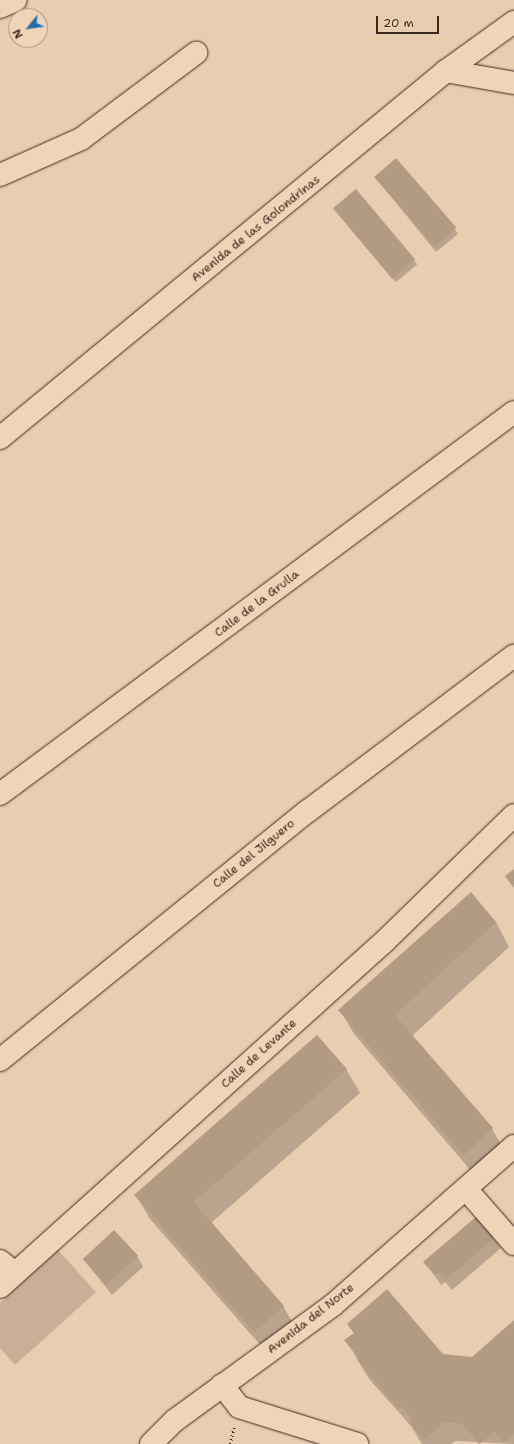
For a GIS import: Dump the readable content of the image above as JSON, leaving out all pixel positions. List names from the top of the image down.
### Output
{
  "streets": {
    "street": [
      "Avenida de las Golondrinas",
      "Calle de la Grulla",
      "Calle del Jilguero",
      "Calle de Levante",
      "Avenida del Norte"
    ]
  },
  "scale_bar": "20 m",
  "north": "bottom left"
}
